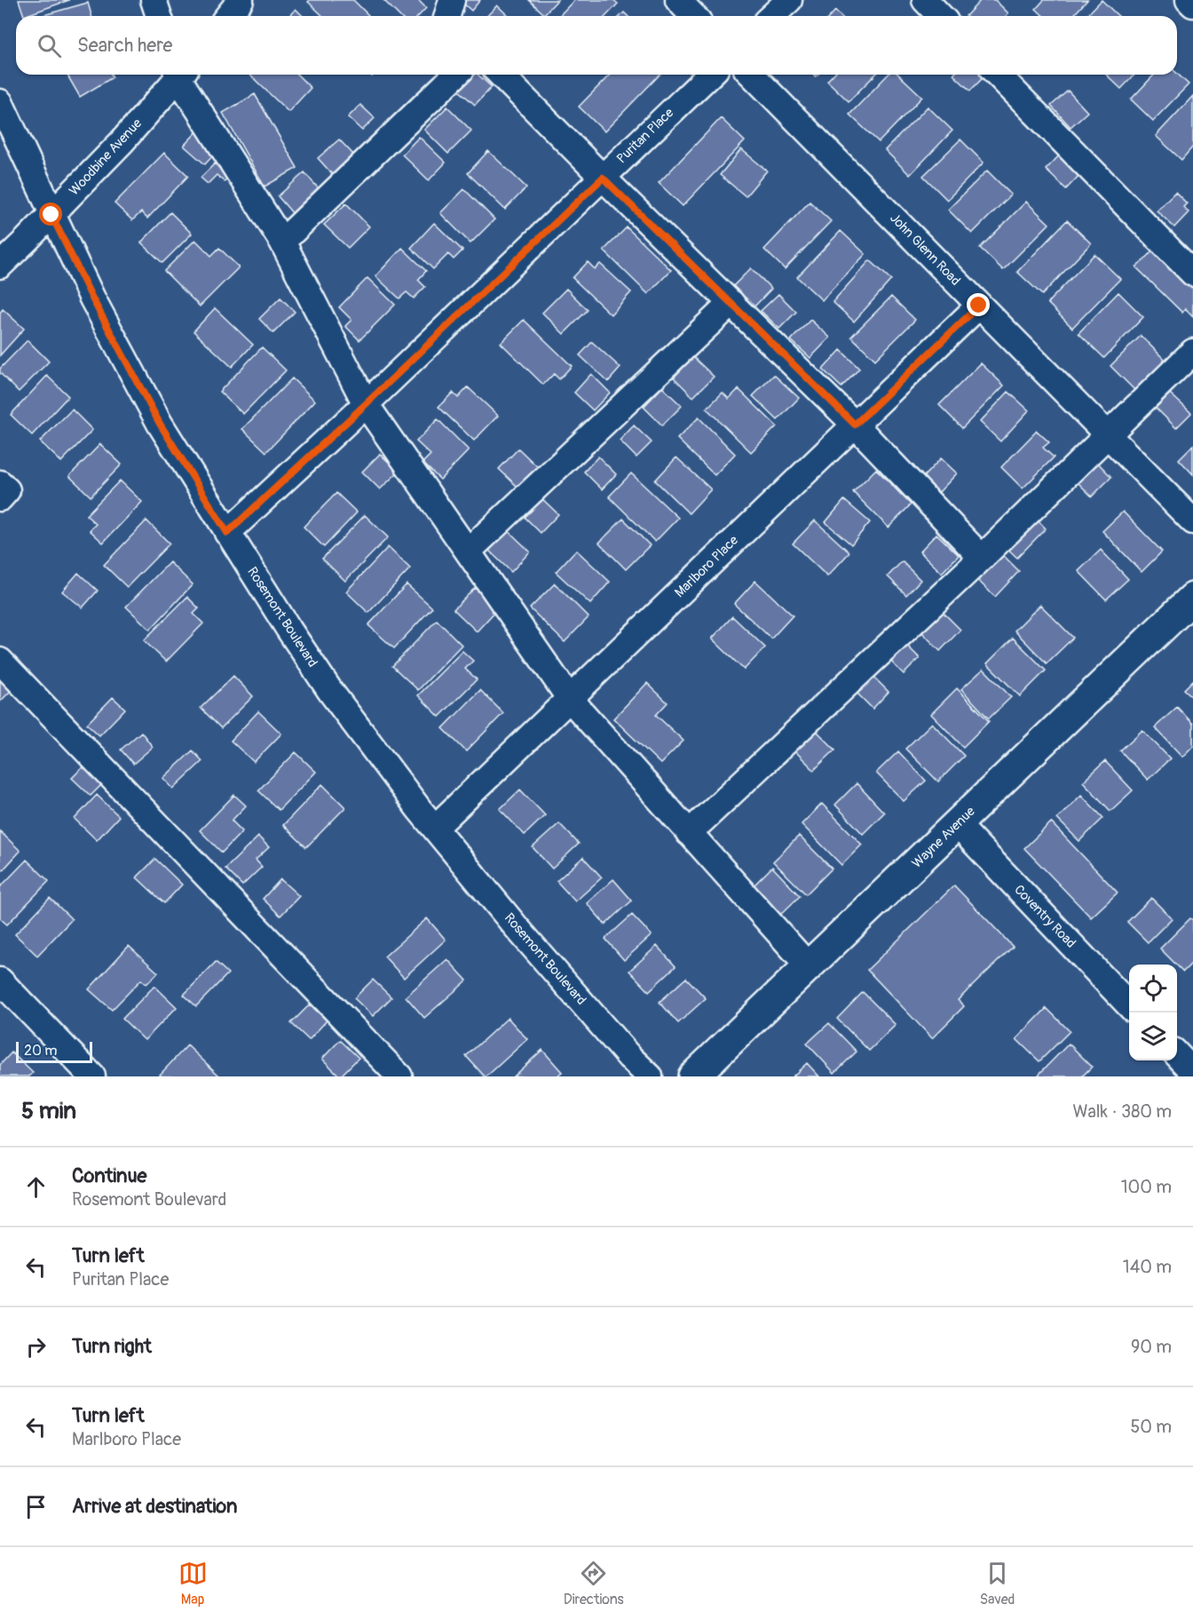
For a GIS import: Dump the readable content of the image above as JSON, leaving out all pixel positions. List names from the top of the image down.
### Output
{
  "streets": {
    "main road": ["Wayne Avenue"],
    "street": [
      "Puritan Place",
      "Woodbine Avenue",
      "John Glenn Road",
      "Marlboro Place",
      "Rosemont Boulevard",
      "Coventry Road"
    ]
  },
  "crossings": [
    ["Puritan Place", "Rosemont Boulevard"],
    ["Woodbine Avenue", "Rosemont Boulevard"],
    ["John Glenn Road", "Marlboro Place"],
    ["Marlboro Place", "Rosemont Boulevard"],
    ["Wayne Avenue", "Coventry Road"]
  ],
  "scale_bar": "20 m",
  "page": {
    "search": "Search here",
    "scale": "20 m",
    "heading": ["5 min", "Walk · 380 m"],
    "list": [
      ["Continue", "Rosemont Boulevard", "100 m"],
      ["Turn left", "Puritan Place", "140 m"],
      ["Turn right", "90 m"],
      ["Turn left", "Marlboro Place", "50 m"],
      "Arrive at destination"
    ],
    "nav": ["Map", "Directions", "Saved"]
  }
}
